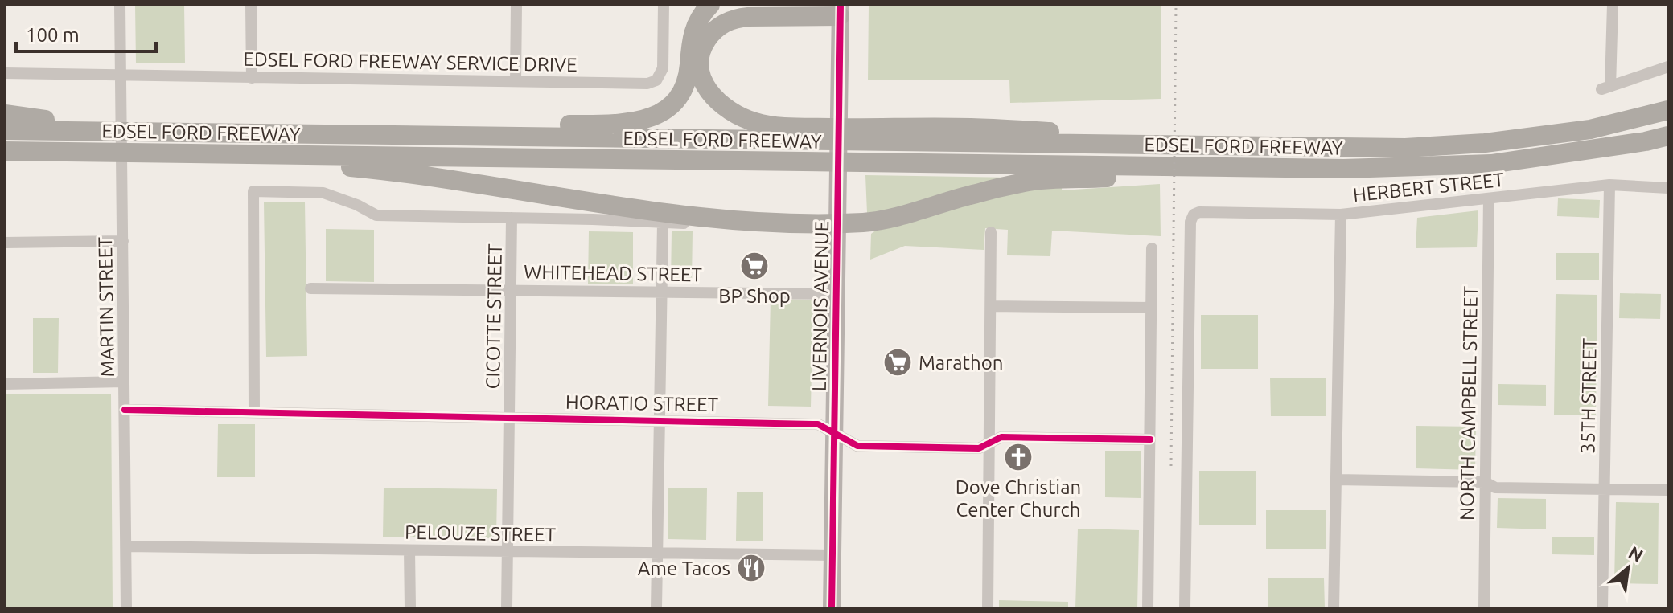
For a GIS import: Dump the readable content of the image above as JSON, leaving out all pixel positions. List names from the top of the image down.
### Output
{
  "streets": {
    "highway": ["EDSEL FORD FREEWAY"],
    "main road": ["LIVERNOIS AVENUE"],
    "street": [
      "EDSEL FORD FREEWAY SERVICE DRIVE",
      "HERBERT STREET",
      "WHITEHEAD STREET",
      "MARTIN STREET",
      "CICOTTE STREET",
      "35TH STREET",
      "HORATIO STREET",
      "NORTH CAMPBELL STREET",
      "PELOUZE STREET"
    ]
  },
  "crossings": [
    ["EDSEL FORD FREEWAY SERVICE DRIVE", "MARTIN STREET"],
    ["HERBERT STREET", "35TH STREET"],
    ["HERBERT STREET", "NORTH CAMPBELL STREET"],
    ["WHITEHEAD STREET", "LIVERNOIS AVENUE"],
    ["WHITEHEAD STREET", "CICOTTE STREET"],
    ["LIVERNOIS AVENUE", "HORATIO STREET"],
    ["LIVERNOIS AVENUE", "PELOUZE STREET"],
    ["MARTIN STREET", "HORATIO STREET"],
    ["MARTIN STREET", "PELOUZE STREET"],
    ["CICOTTE STREET", "HORATIO STREET"],
    ["CICOTTE STREET", "PELOUZE STREET"]
  ],
  "places": {
    "supermarket": ["BP Shop", "Marathon"],
    "church": ["Dove Christian Center Church"],
    "restaurant": ["Ame Tacos"]
  },
  "scale_bar": "100 m",
  "north": "top right"
}
